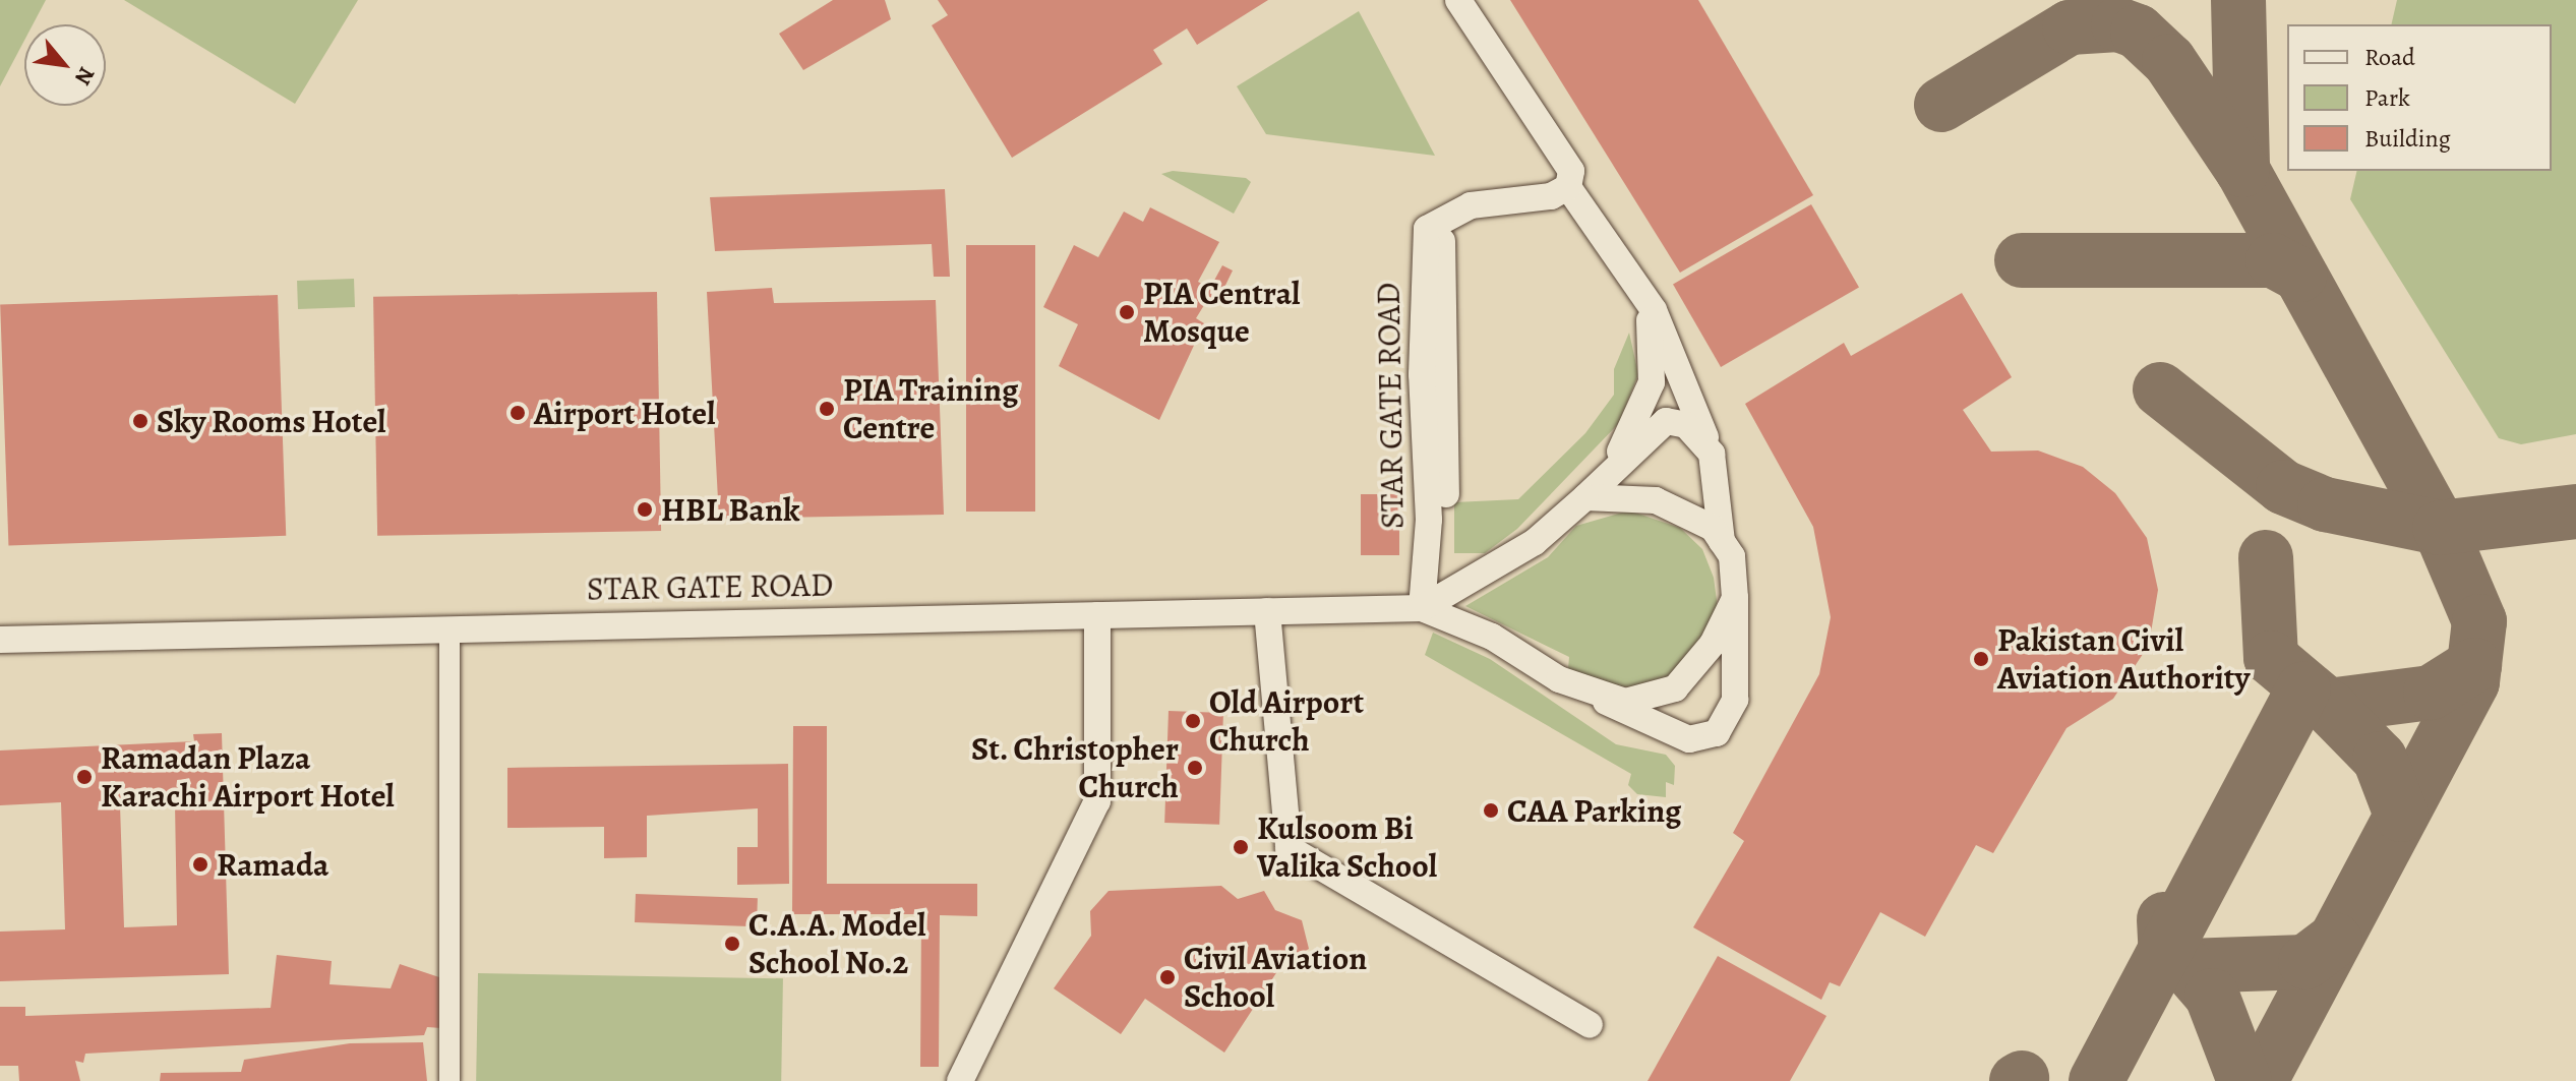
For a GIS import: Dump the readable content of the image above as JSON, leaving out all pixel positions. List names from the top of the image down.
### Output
{
  "streets": {
    "street": ["STAR GATE ROAD"]
  },
  "places": [
    "PIA Central Mosque",
    "PIA Training Centre",
    "Airport Hotel",
    "Sky Rooms Hotel",
    "HBL Bank",
    "Pakistan Civil Aviation Authority",
    "Old Airport Church",
    "St. Christopher Church",
    "Ramadan Plaza Karachi Airport Hotel",
    "CAA Parking",
    "Kulsoom Bi Valika School",
    "Ramada",
    "C.A.A. Model School No.2",
    "Civil Aviation School"
  ],
  "legend": ["Road", "Park", "Building"],
  "north": "bottom right"
}
